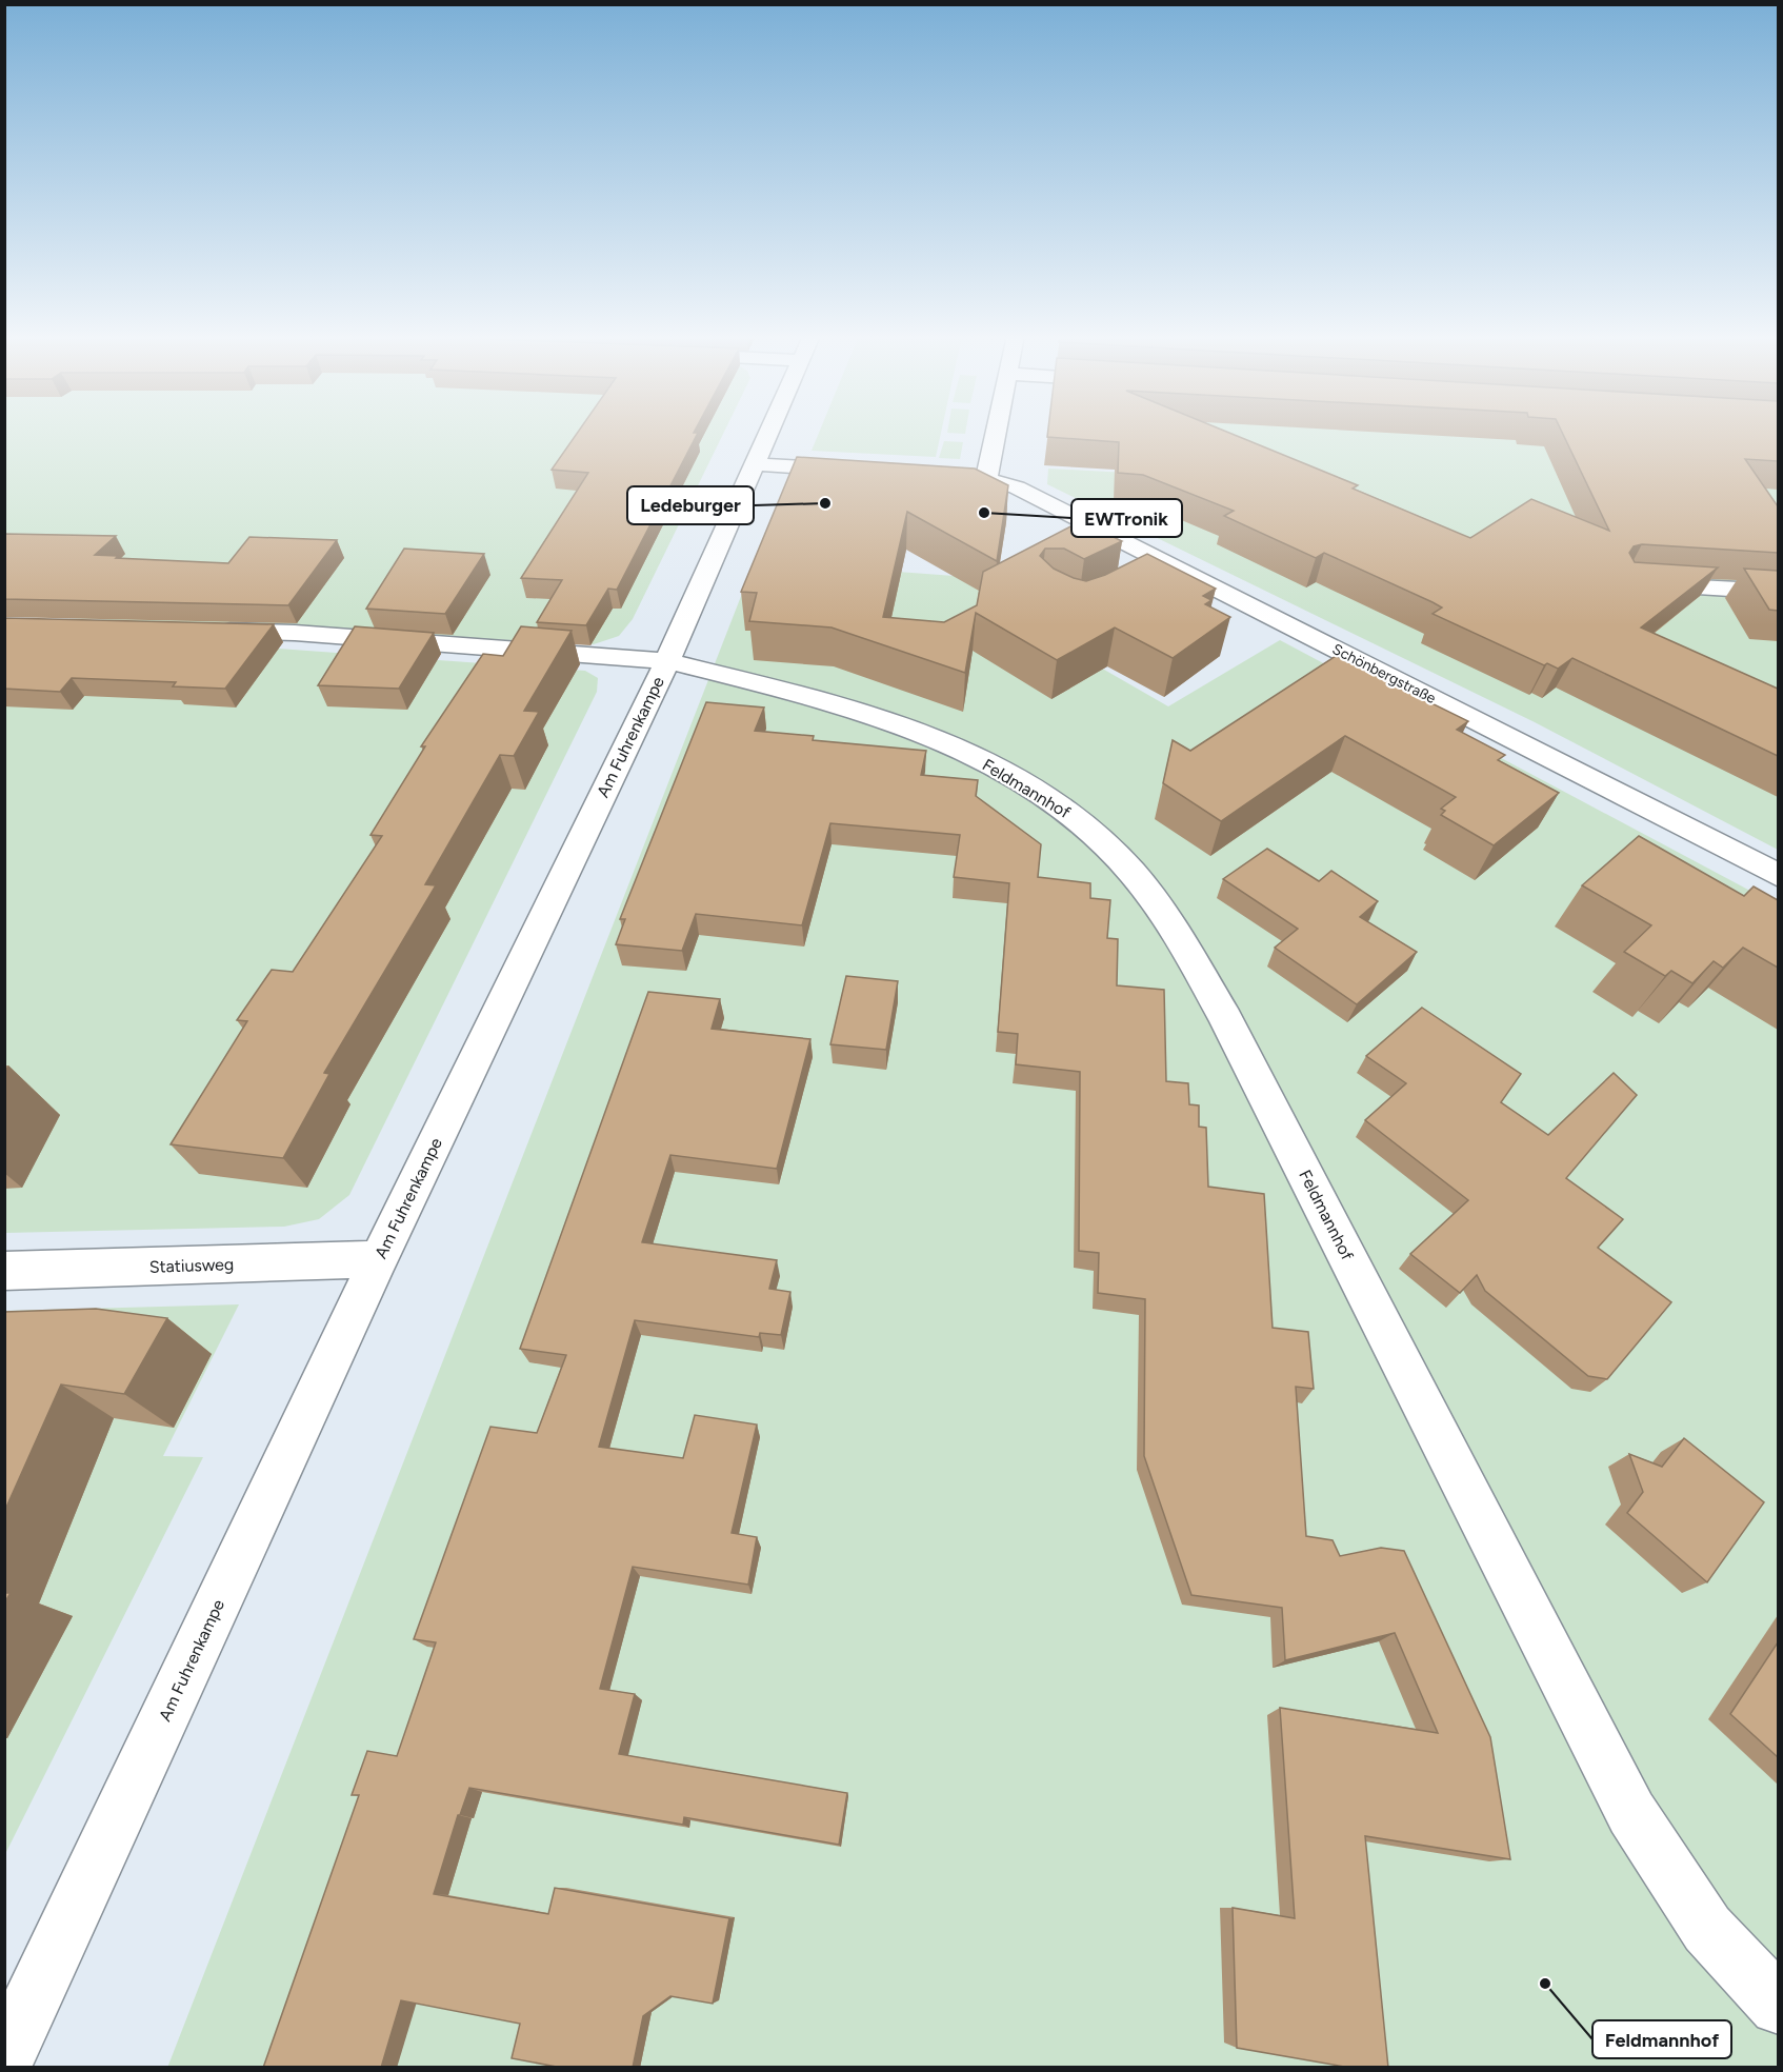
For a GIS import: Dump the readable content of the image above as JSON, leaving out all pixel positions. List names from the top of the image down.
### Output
{
  "streets": {
    "street": [
      "Schönbergstraße",
      "Am Fuhrenkampe",
      "Feldmannhof",
      "Statiusweg"
    ]
  },
  "crossings": [
    ["Am Fuhrenkampe", "Feldmannhof"],
    ["Am Fuhrenkampe", "Statiusweg"]
  ],
  "places": ["Ledeburger", "EWTronik", "Feldmannhof"]
}
